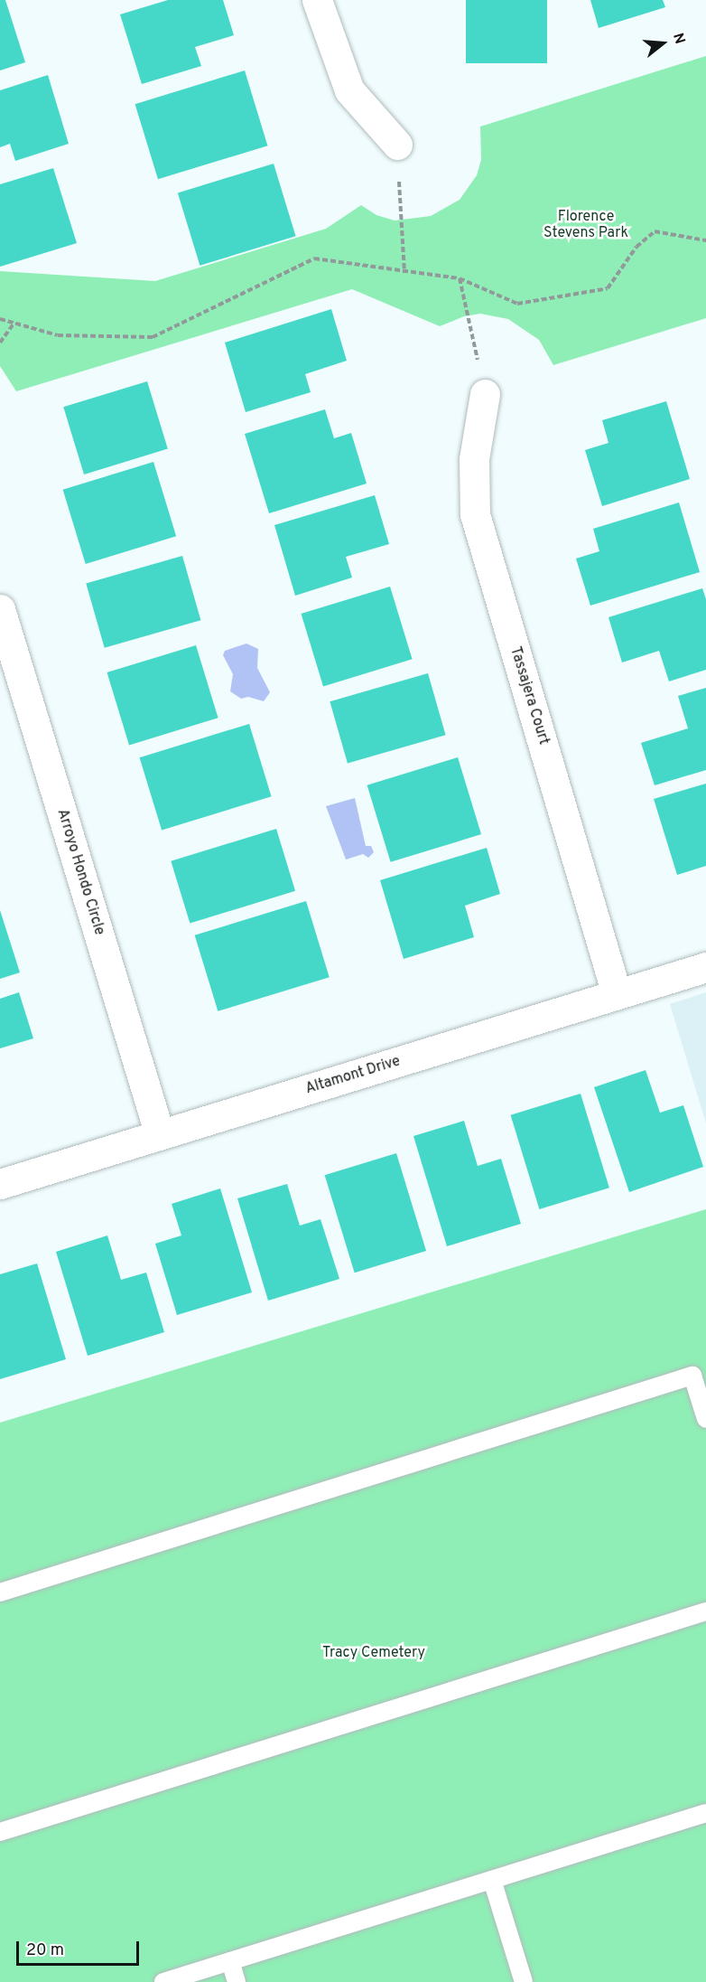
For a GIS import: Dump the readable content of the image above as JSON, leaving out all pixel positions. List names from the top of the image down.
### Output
{
  "streets": {
    "street": ["Tassajera Court", "Arroyo Hondo Circle", "Altamont Drive"]
  },
  "crossings": [
    ["Tassajera Court", "Altamont Drive"],
    ["Arroyo Hondo Circle", "Altamont Drive"]
  ],
  "parks": ["Florence Stevens Park", "Tracy Cemetery"],
  "scale_bar": "20 m",
  "north": "right"
}
